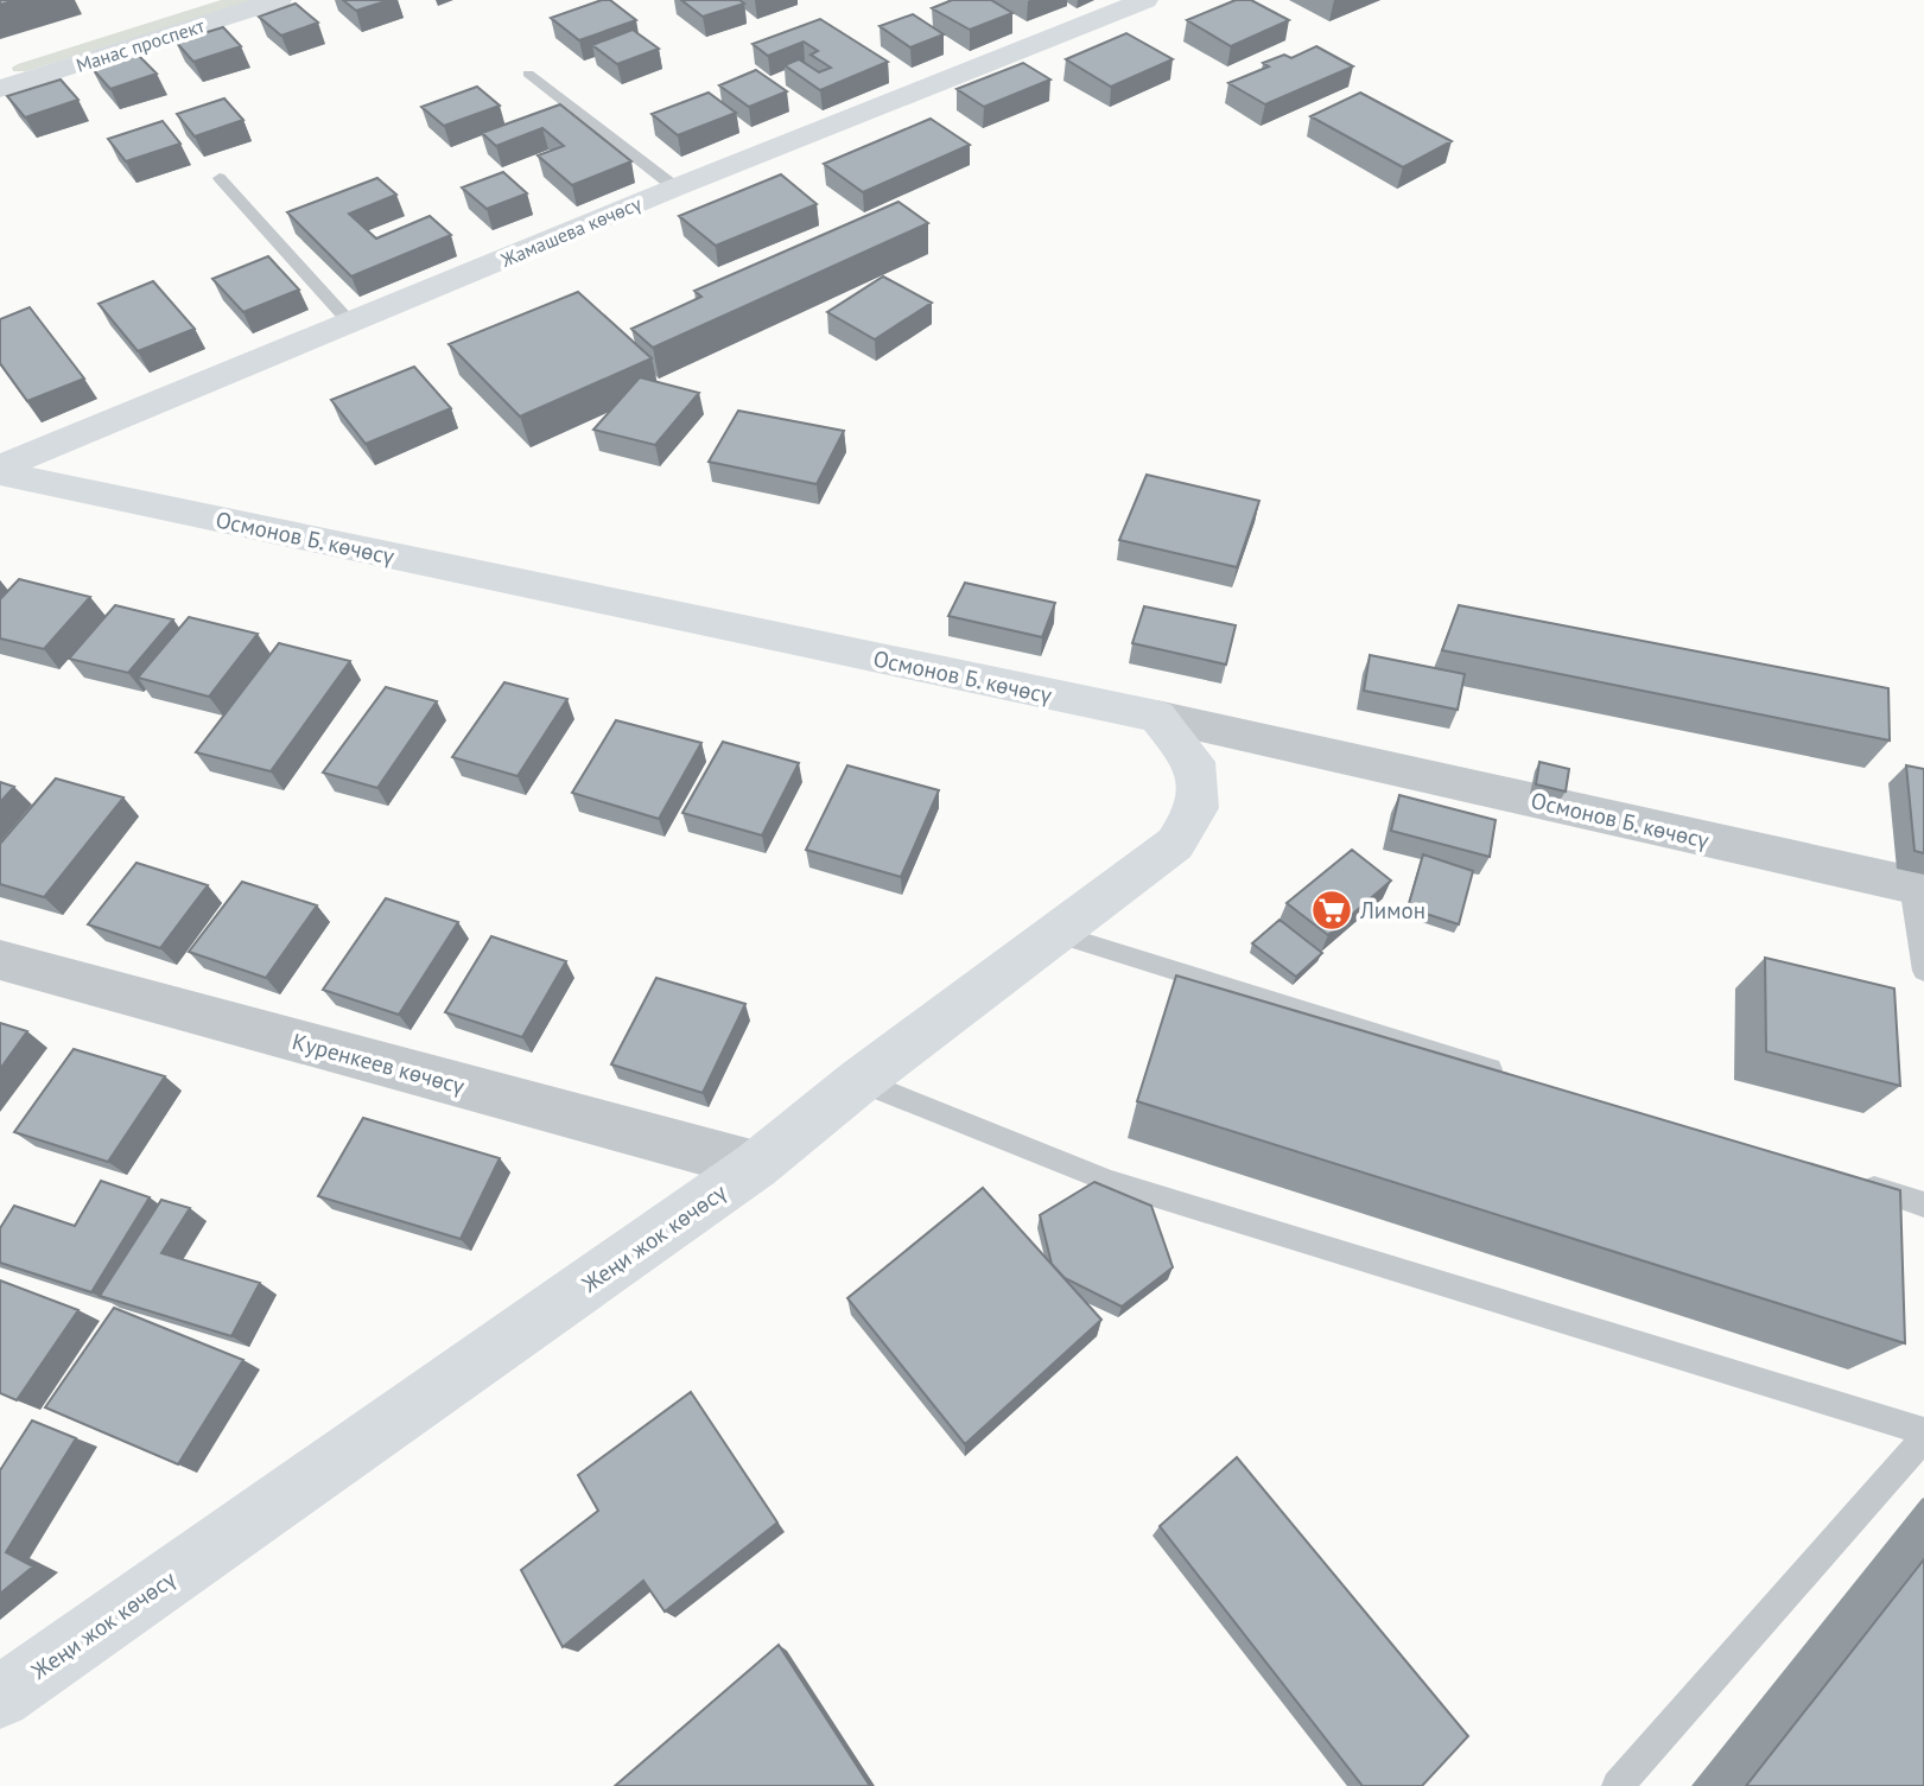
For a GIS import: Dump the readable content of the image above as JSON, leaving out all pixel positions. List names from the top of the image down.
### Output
{
  "streets": {
    "main road": [
      "Манас проспект",
      "Жамашева көчөсү",
      "Осмонов Б. көчөсү",
      "Жеңи жок көчөсү"
    ],
    "street": ["Куренкеев көчөсү"]
  },
  "crossings": [
    ["Жамашева көчөсү", "Осмонов Б. көчөсү"],
    ["Осмонов Б. көчөсү", "Жеңи жок көчөсү"],
    ["Куренкеев көчөсү", "Жеңи жок көчөсү"]
  ],
  "places": {
    "supermarket": ["Лимон"]
  }
}
